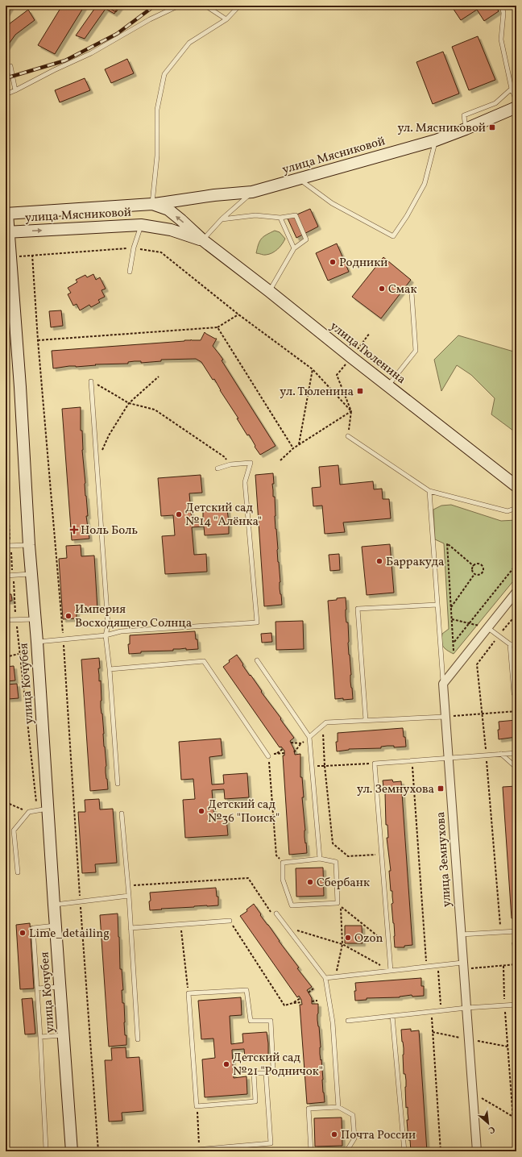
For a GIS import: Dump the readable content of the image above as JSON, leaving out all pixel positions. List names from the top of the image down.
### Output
{
  "streets": {
    "street": [
      "улица Мясниковой",
      "улица Тюленина",
      "улица Кочубея",
      "улица Земнухова"
    ]
  },
  "crossings": [
    ["улица Мясниковой", "улица Тюленина"],
    ["улица Мясниковой", "улица Кочубея"]
  ],
  "places": {
    "transit": ["ул. Мясниковой", "ул. Тюленина", "ул. Земнухова"],
    "other": [
      "Родники",
      "Смак",
      "Детский сад №14 \"Алёнка\"",
      "Барракуда",
      "Империя Восходящего Солнца",
      "Детский сад №36 \"Поиск\"",
      "Сбербанк",
      "Lime_detailing",
      "Ozon",
      "Детский сад №21 \"Родничок\"",
      "Почта России"
    ],
    "health": ["Ноль Боль"]
  },
  "north": "bottom right"
}
